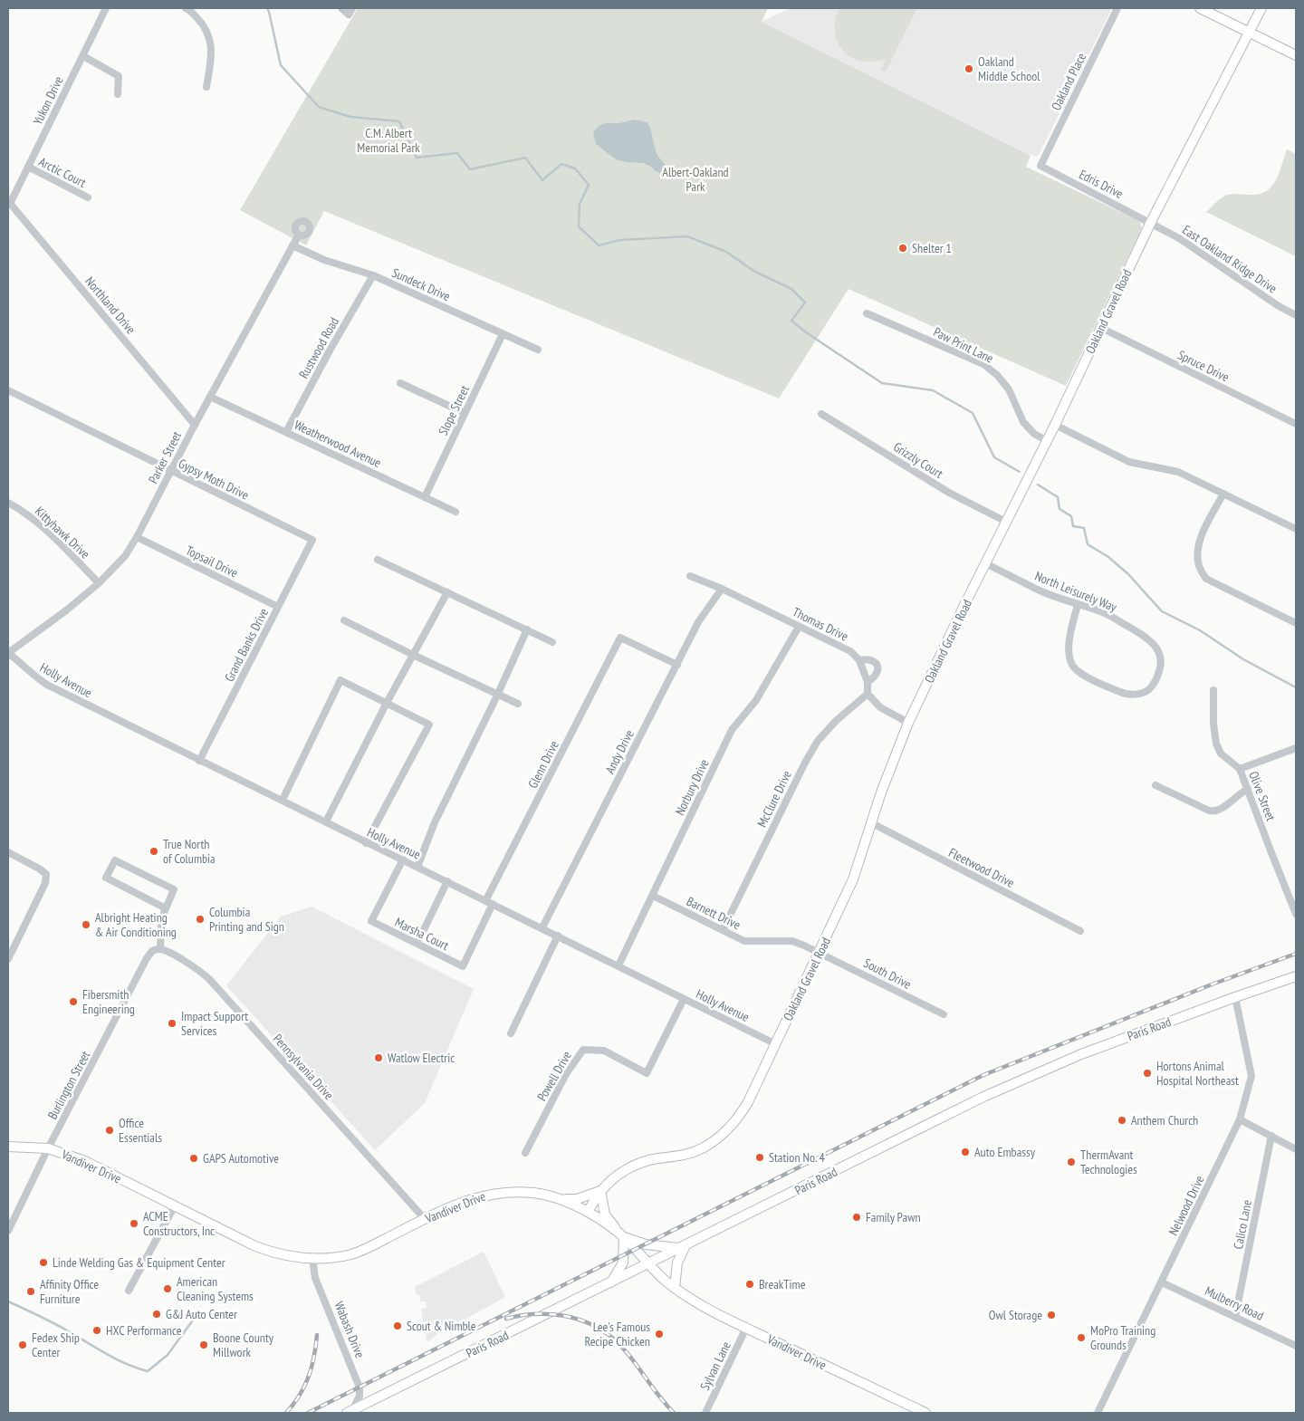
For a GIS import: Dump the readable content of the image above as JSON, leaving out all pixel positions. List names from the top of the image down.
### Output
{
  "streets": {
    "main road": ["Oakland Gravel Road", "Paris Road", "Vandiver Drive"],
    "street": [
      "Oakland Place",
      "Yukon Drive",
      "Arctic Court",
      "Edris Drive",
      "East Oakland Ridge Drive",
      "Sundeck Drive",
      "Northland Drive",
      "Paw Print Lane",
      "Rustwood Road",
      "Spruce Drive",
      "Slope Street",
      "Weatherwood Avenue",
      "Parker Street",
      "Grizzly Court",
      "Gypsy Moth Drive",
      "Kittyhawk Drive",
      "Topsail Drive",
      "North Leisurely Way",
      "Thomas Drive",
      "Grand Banks Drive",
      "Holly Avenue",
      "Andy Drive",
      "Glenn Drive",
      "Norbury Drive",
      "Olive Street",
      "McClure Drive",
      "Fleetwood Drive",
      "Barnett Drive",
      "Marsha Court",
      "South Drive",
      "Pennsylvania Drive",
      "Powell Drive",
      "Burlington Street",
      "Nelwood Drive",
      "Calico Lane",
      "Mulberry Road",
      "Wabash Drive",
      "Sylvan Lane"
    ]
  },
  "crossings": [
    ["Oakland Place", "Edris Drive"],
    ["Yukon Drive", "Arctic Court"],
    ["Yukon Drive", "Northland Drive"],
    ["Edris Drive", "East Oakland Ridge Drive"],
    ["Edris Drive", "Oakland Gravel Road"],
    ["East Oakland Ridge Drive", "Oakland Gravel Road"],
    ["Sundeck Drive", "Rustwood Road"],
    ["Sundeck Drive", "Slope Street"],
    ["Sundeck Drive", "Parker Street"],
    ["Northland Drive", "Parker Street"],
    ["Oakland Gravel Road", "Paw Print Lane"],
    ["Oakland Gravel Road", "Spruce Drive"],
    ["Oakland Gravel Road", "Grizzly Court"],
    ["Oakland Gravel Road", "North Leisurely Way"],
    ["Oakland Gravel Road", "Holly Avenue"],
    ["Oakland Gravel Road", "Fleetwood Drive"],
    ["Oakland Gravel Road", "Barnett Drive"],
    ["Oakland Gravel Road", "South Drive"],
    ["Oakland Gravel Road", "Vandiver Drive"],
    ["Rustwood Road", "Weatherwood Avenue"],
    ["Slope Street", "Weatherwood Avenue"],
    ["Weatherwood Avenue", "Parker Street"],
    ["Parker Street", "Gypsy Moth Drive"],
    ["Parker Street", "Kittyhawk Drive"],
    ["Parker Street", "Topsail Drive"],
    ["Parker Street", "Holly Avenue"],
    ["Gypsy Moth Drive", "Grand Banks Drive"],
    ["Topsail Drive", "Grand Banks Drive"],
    ["Thomas Drive", "Andy Drive"],
    ["Thomas Drive", "Norbury Drive"],
    ["Grand Banks Drive", "Holly Avenue"],
    ["Holly Avenue", "Andy Drive"],
    ["Holly Avenue", "Glenn Drive"],
    ["Holly Avenue", "Norbury Drive"],
    ["Holly Avenue", "Marsha Court"],
    ["Holly Avenue", "Powell Drive"],
    ["Andy Drive", "Glenn Drive"],
    ["Glenn Drive", "Marsha Court"],
    ["Norbury Drive", "Barnett Drive"],
    ["McClure Drive", "Barnett Drive"],
    ["Barnett Drive", "South Drive"],
    ["Paris Road", "Vandiver Drive"],
    ["Paris Road", "Nelwood Drive"],
    ["Paris Road", "Wabash Drive"],
    ["Pennsylvania Drive", "Burlington Street"],
    ["Pennsylvania Drive", "Vandiver Drive"],
    ["Burlington Street", "Vandiver Drive"],
    ["Vandiver Drive", "Wabash Drive"],
    ["Vandiver Drive", "Sylvan Lane"],
    ["Nelwood Drive", "Mulberry Road"],
    ["Calico Lane", "Mulberry Road"]
  ],
  "parks": ["C.M. Albert Memorial Park", "Albert-Oakland Park"],
  "places": [
    "Oakland Middle School",
    "Shelter 1",
    "True North of Columbia",
    "Columbia Printing and Sign",
    "Albright Heating & Air Conditioning",
    "Fibersmith Engineering",
    "Impact Support Services",
    "Watlow Electric",
    "Hortons Animal Hospital Northeast",
    "Anthem Church",
    "Office Essentials",
    "Auto Embassy",
    "Station No. 4",
    "GAPS Automotive",
    "ThermAvant Technologies",
    "Family Pawn",
    "ACME Constructors, Inc",
    "Linde Welding Gas & Equipment Center",
    "BreakTime",
    "American Cleaning Systems",
    "Affinity Office Furniture",
    "G&J Auto Center",
    "Owl Storage",
    "Scout & Nimble",
    "HXC Performance",
    "Lee's Famous Recipe Chicken",
    "MoPro Training Grounds",
    "Fedex Ship Center",
    "Boone County Millwork"
  ]
}
